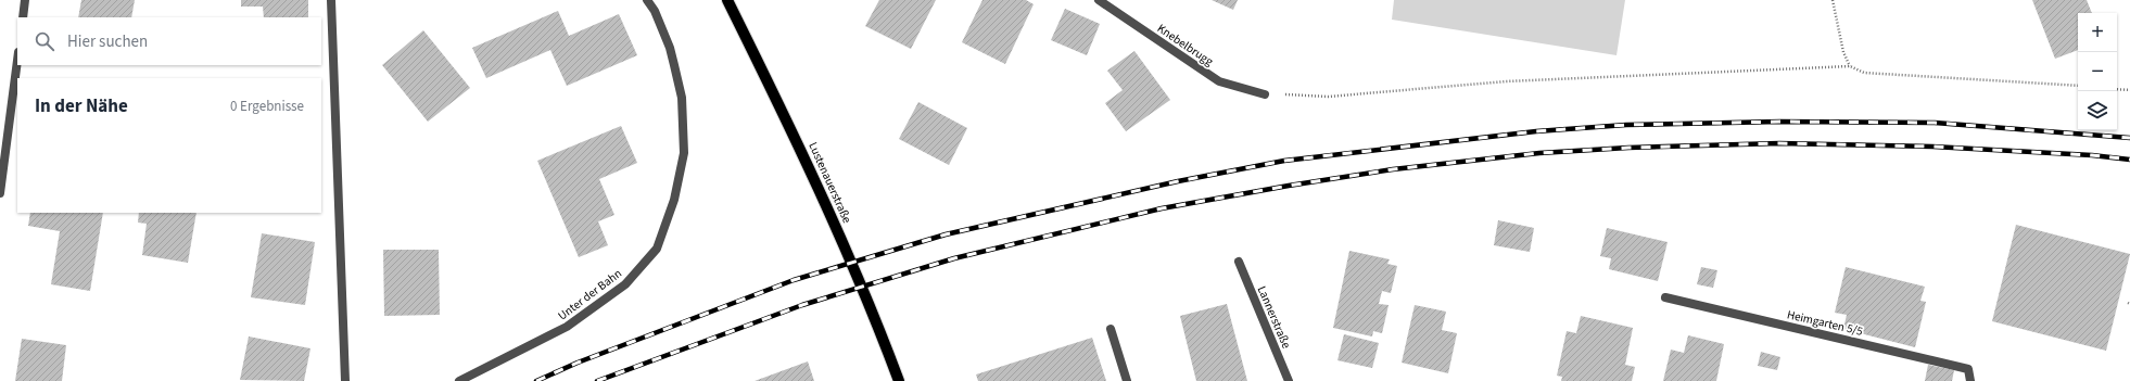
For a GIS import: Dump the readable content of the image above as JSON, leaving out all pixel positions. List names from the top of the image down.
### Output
{
  "streets": {
    "main road": ["Lustenauerstraße"],
    "street": [
      "Knebelbrugg",
      "Unter der Bahn",
      "Lannerstraße",
      "Heimgarten 5/5"
    ]
  },
  "page": {
    "map_buttons": ["+", "−"],
    "search": "Hier suchen",
    "heading": ["In der Nähe", "0 Ergebnisse"]
  }
}
